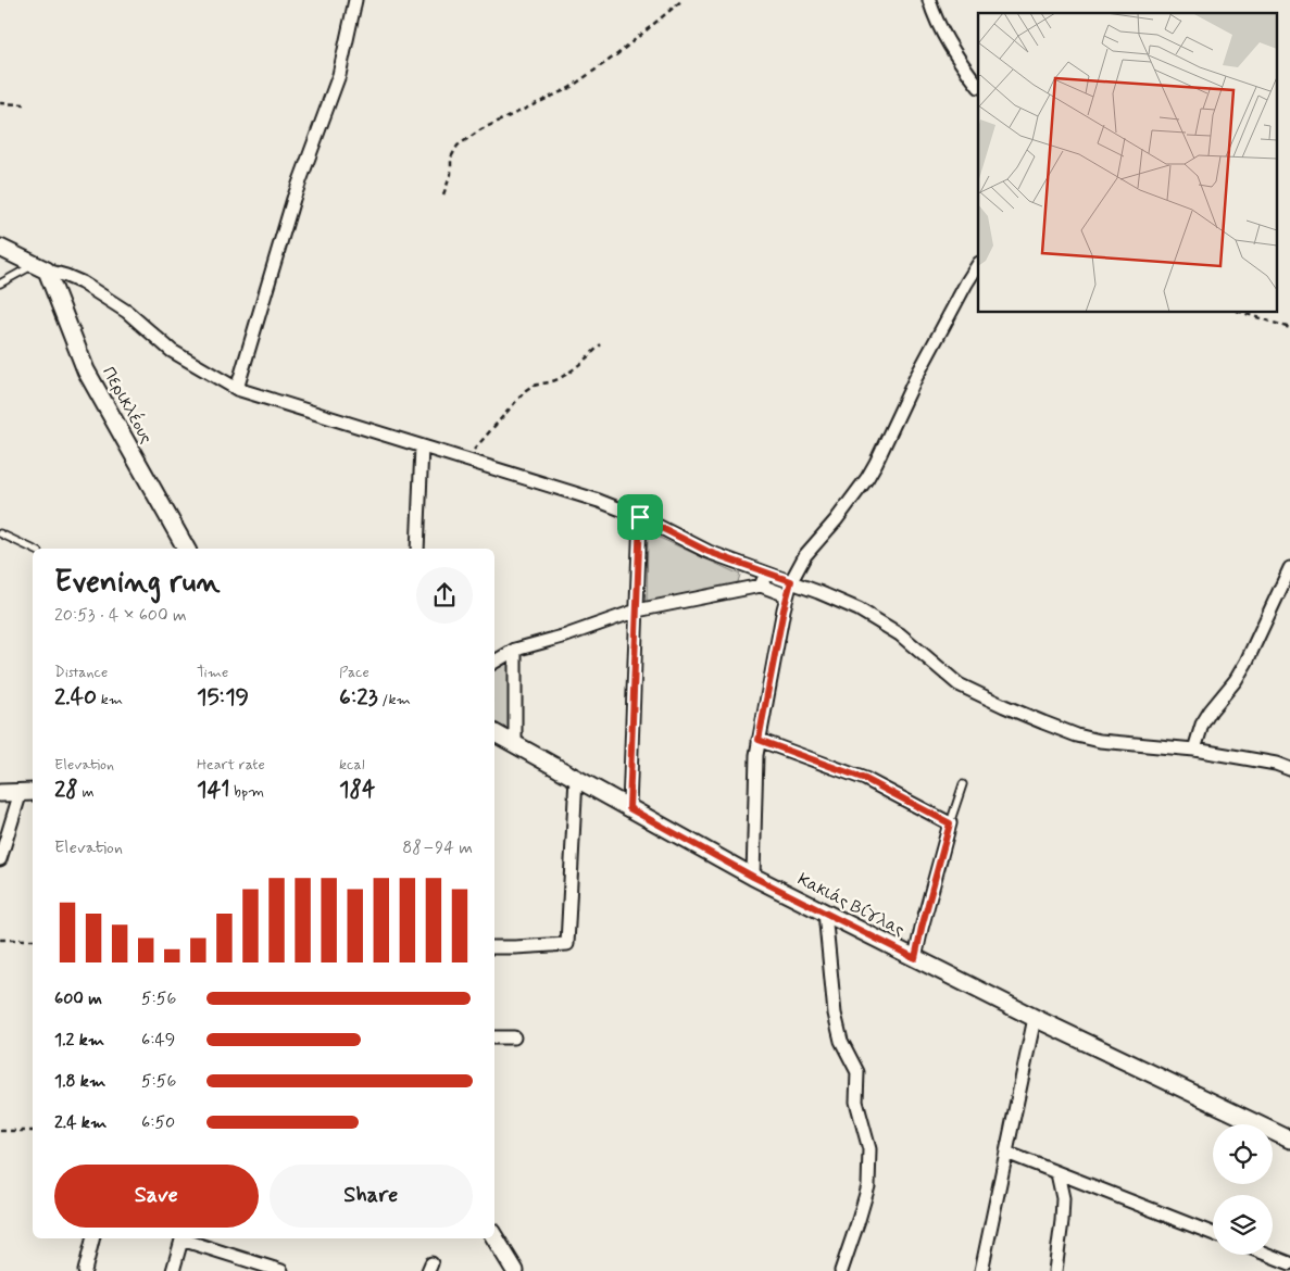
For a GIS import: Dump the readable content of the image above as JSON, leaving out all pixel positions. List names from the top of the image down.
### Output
{
  "streets": {
    "street": ["Περικλέους", "Κακιάς Βίγλας"]
  },
  "page": {
    "heading": ["Evening run", "20:53 · 4 × 600 m"],
    "stats": [
      ["Distance", "2.40 km"],
      ["Time", "15:19"],
      ["Pace", "6:23 /km"],
      ["Elevation", "28 m"],
      ["Heart rate", "141 bpm"],
      ["kcal", "184"]
    ],
    "chart": ["Elevation", "88–94 m"],
    "list": [
      {
        "name": "600 m",
        "note": "5:56"
      },
      {
        "name": "1.2 km",
        "note": "6:49"
      },
      {
        "name": "1.8 km",
        "note": "5:56"
      },
      {
        "name": "2.4 km",
        "note": "6:50"
      }
    ],
    "buttons": ["Save", "Share"]
  }
}
